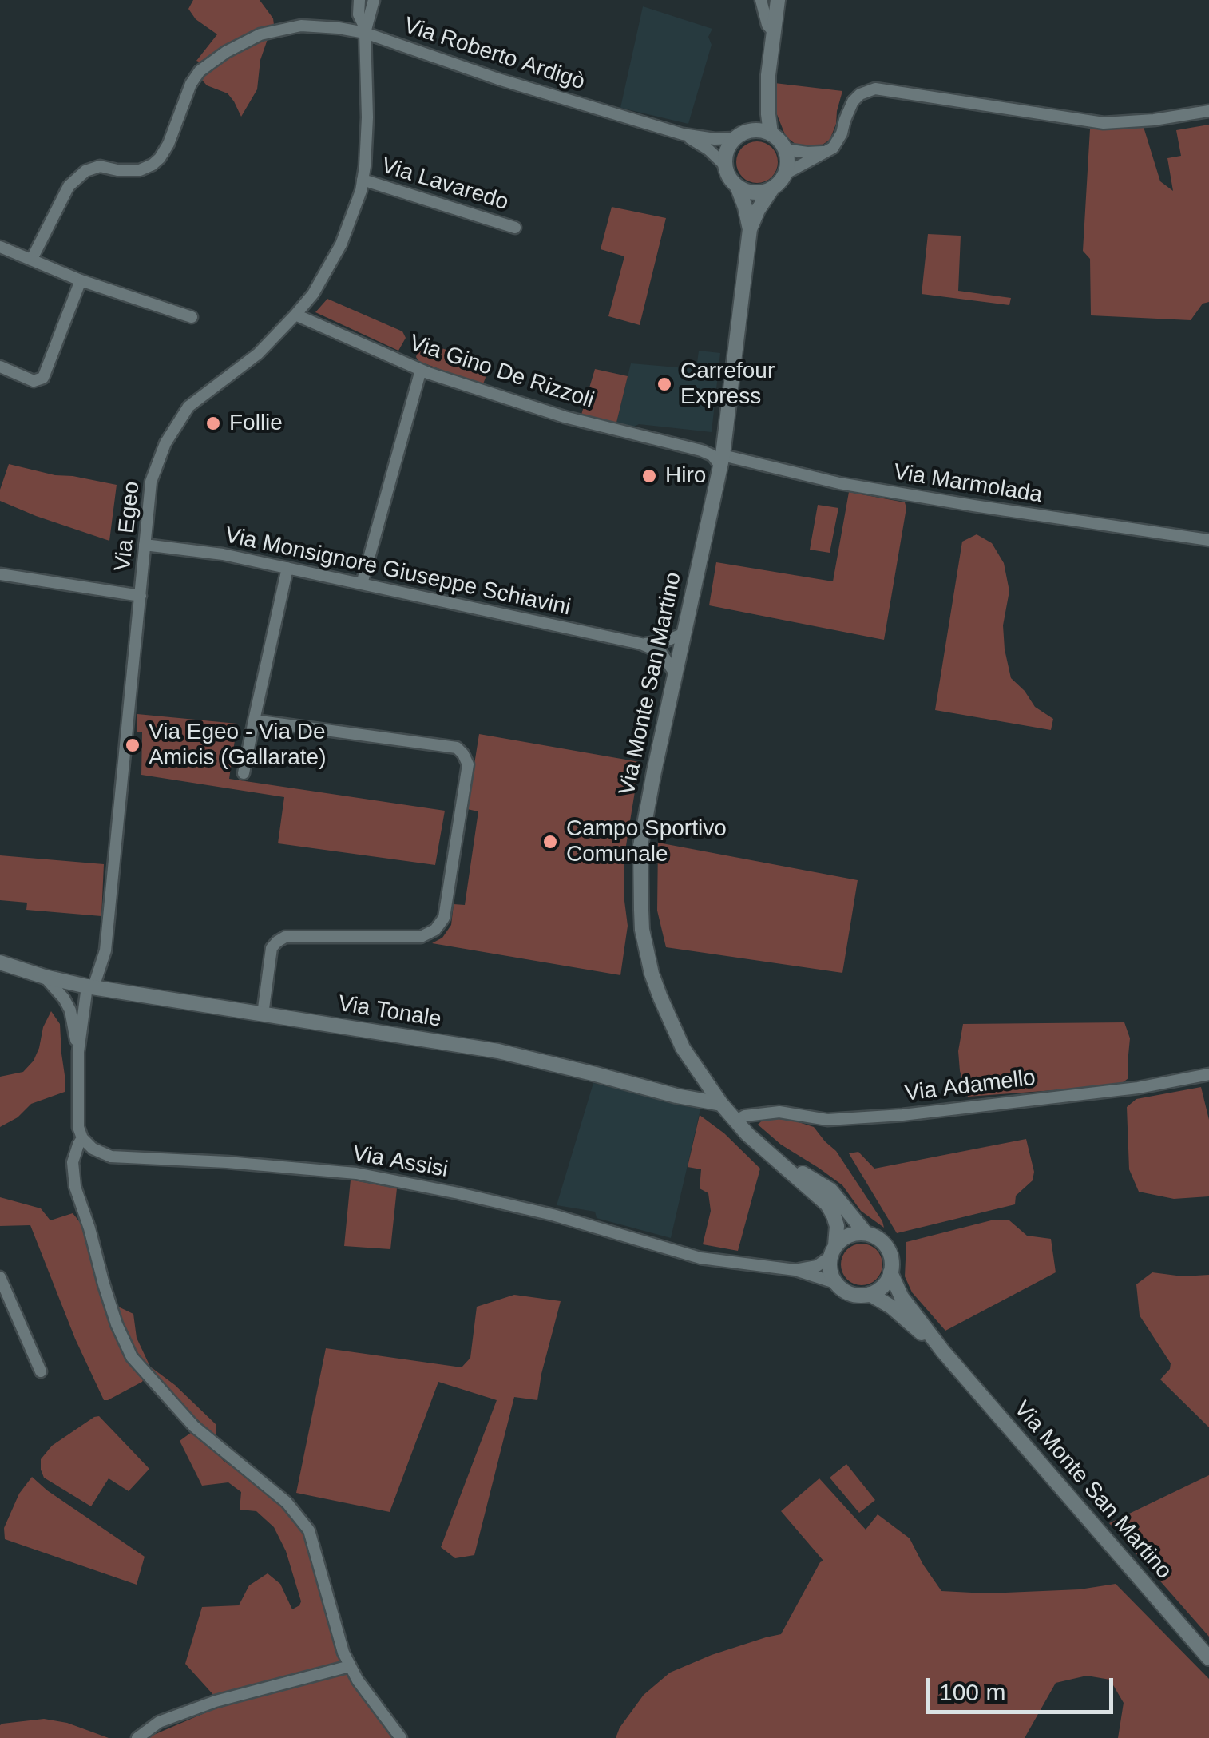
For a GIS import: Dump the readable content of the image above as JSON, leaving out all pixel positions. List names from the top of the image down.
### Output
{
  "streets": {
    "street": [
      "Via Roberto Ardigò",
      "Via Lavaredo",
      "Via Gino De Rizzoli",
      "Via Marmolada",
      "Via Egeo",
      "Via Monsignore Giuseppe Schiavini",
      "Via Monte San Martino",
      "Via Tonale",
      "Via Adamello",
      "Via Assisi"
    ]
  },
  "crossings": [
    ["Via Roberto Ardigò", "Via Egeo"],
    ["Via Roberto Ardigò", "Via Monte San Martino"],
    ["Via Lavaredo", "Via Egeo"],
    ["Via Gino De Rizzoli", "Via Marmolada"],
    ["Via Gino De Rizzoli", "Via Egeo"],
    ["Via Gino De Rizzoli", "Via Monte San Martino"],
    ["Via Marmolada", "Via Monte San Martino"],
    ["Via Egeo", "Via Monsignore Giuseppe Schiavini"],
    ["Via Egeo", "Via Tonale"],
    ["Via Monsignore Giuseppe Schiavini", "Via Monte San Martino"],
    ["Via Monte San Martino", "Via Tonale"],
    ["Via Monte San Martino", "Via Adamello"],
    ["Via Monte San Martino", "Via Assisi"]
  ],
  "places": [
    "Carrefour Express",
    "Follie",
    "Hiro",
    "Via Egeo - Via De Amicis (Gallarate)",
    "Campo Sportivo Comunale"
  ],
  "scale_bar": "100 m"
}
